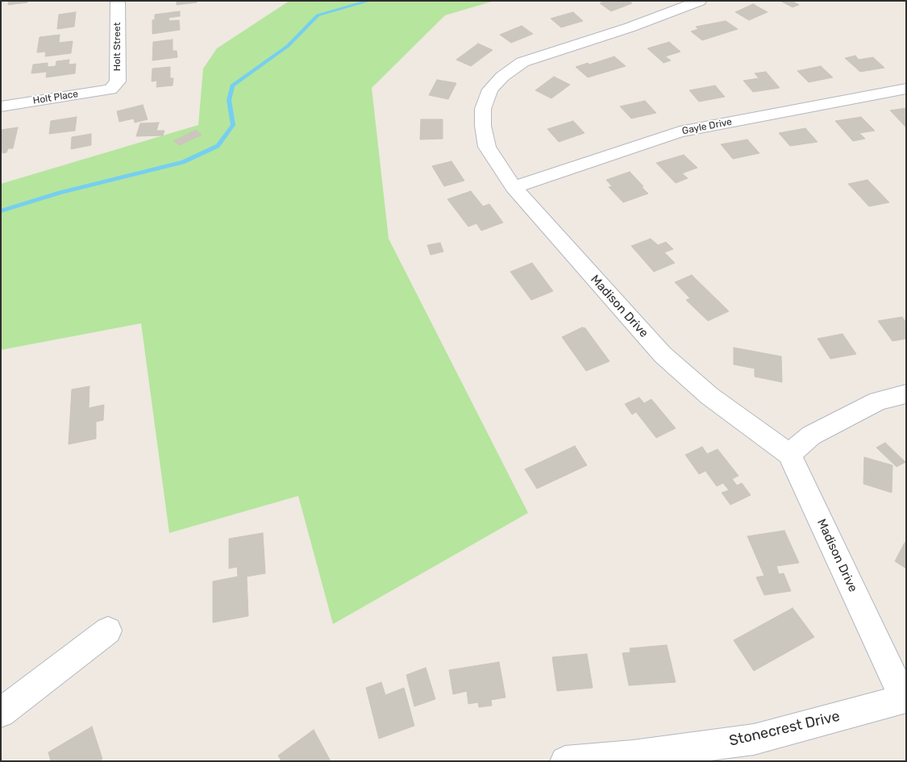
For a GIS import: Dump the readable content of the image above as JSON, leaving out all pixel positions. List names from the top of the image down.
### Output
{
  "streets": {
    "street": [
      "Holt Street",
      "Holt Place",
      "Gayle Drive",
      "Madison Drive",
      "Stonecrest Drive"
    ]
  },
  "crossings": [
    ["Holt Street", "Holt Place"],
    ["Gayle Drive", "Madison Drive"],
    ["Madison Drive", "Stonecrest Drive"]
  ]
}
